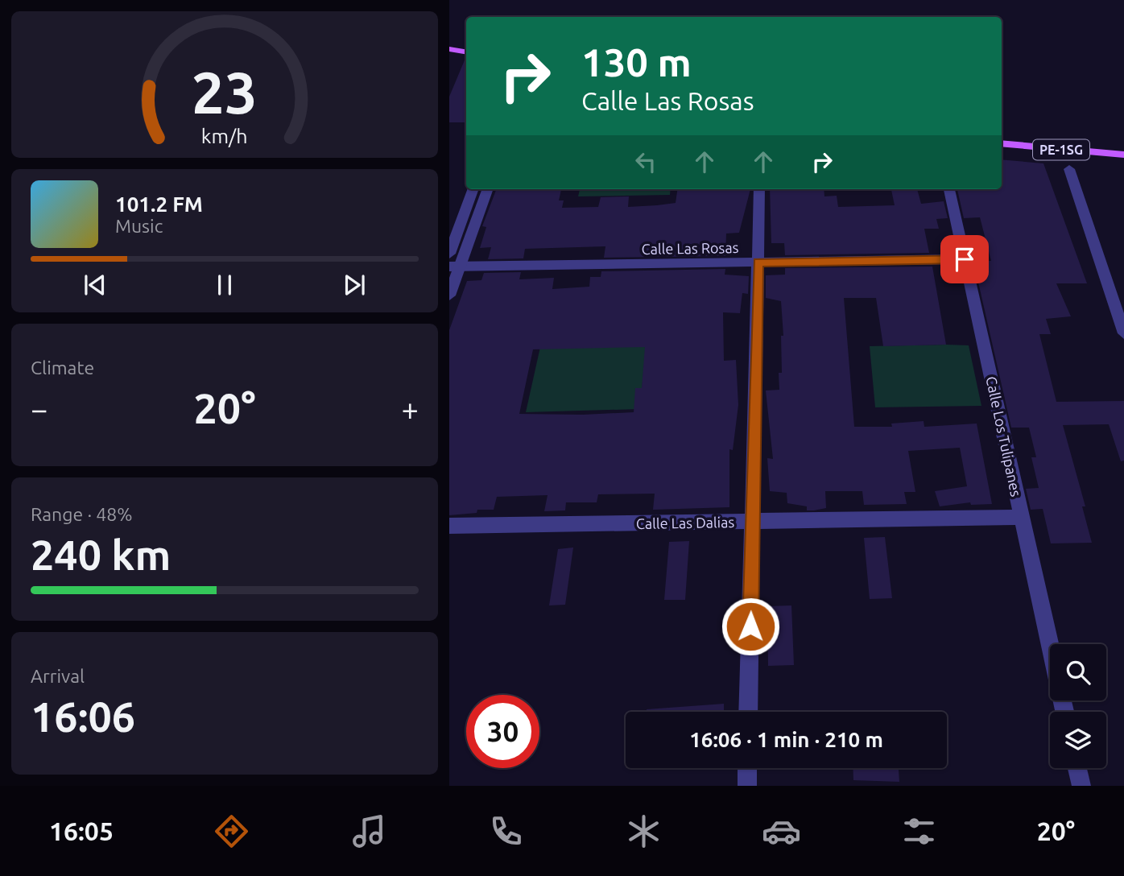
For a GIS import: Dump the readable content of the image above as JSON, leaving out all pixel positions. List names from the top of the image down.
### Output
{
  "streets": {
    "main road": ["PE-1SG"],
    "street": ["Calle Las Rosas", "Calle Los Tulipanes", "Calle Las Dalias"]
  },
  "crossings": [
    ["Calle Las Rosas", "Calle Los Tulipanes"],
    ["Calle Los Tulipanes", "Calle Las Dalias"]
  ],
  "page": {
    "turn": ["130 m", "Calle Las Rosas"],
    "song": ["101.2 FM", "Music"],
    "tile": [
      "Climate",
      ["Range · 48%", "240 km"],
      ["Arrival", "16:06"]
    ],
    "heat": ["−", "20°", "+"],
    "limit": "30",
    "trip": "16:06 · 1 min · 210 m",
    "tabs": ["16:05", "20°"],
    "gauge": ["23", "km/h"]
  }
}
